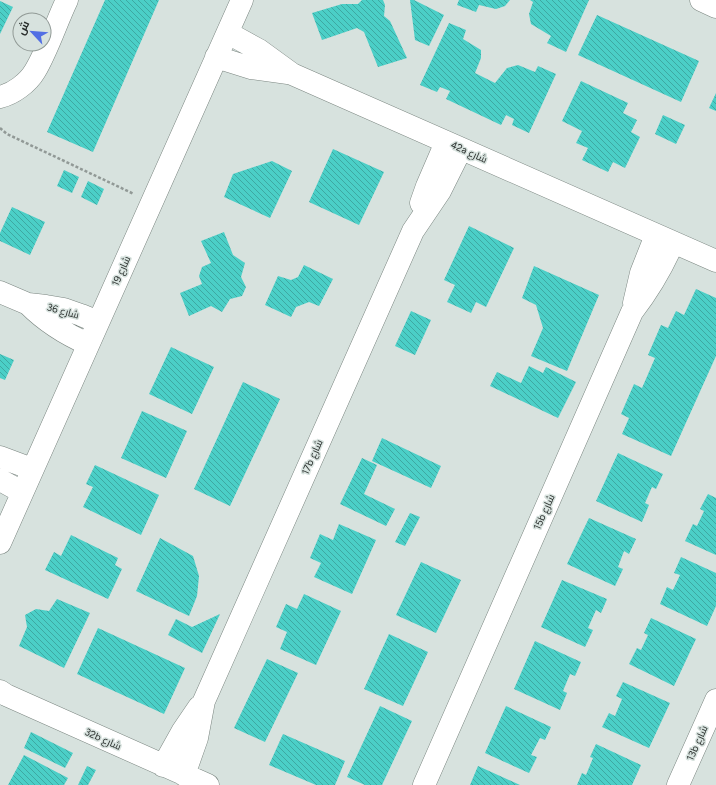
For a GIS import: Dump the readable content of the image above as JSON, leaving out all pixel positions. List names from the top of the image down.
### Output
{
  "streets": {
    "street": [
      "42a شارع",
      "شارع 19",
      "شارع 36",
      "17b شارع",
      "15b شارع",
      "32b شارع",
      "13b شارع"
    ]
  },
  "crossings": [
    ["42a شارع", "شارع 19"],
    ["42a شارع", "17b شارع"],
    ["42a شارع", "15b شارع"],
    ["شارع 19", "شارع 36"],
    ["17b شارع", "32b شارع"]
  ],
  "north": "top left"
}
